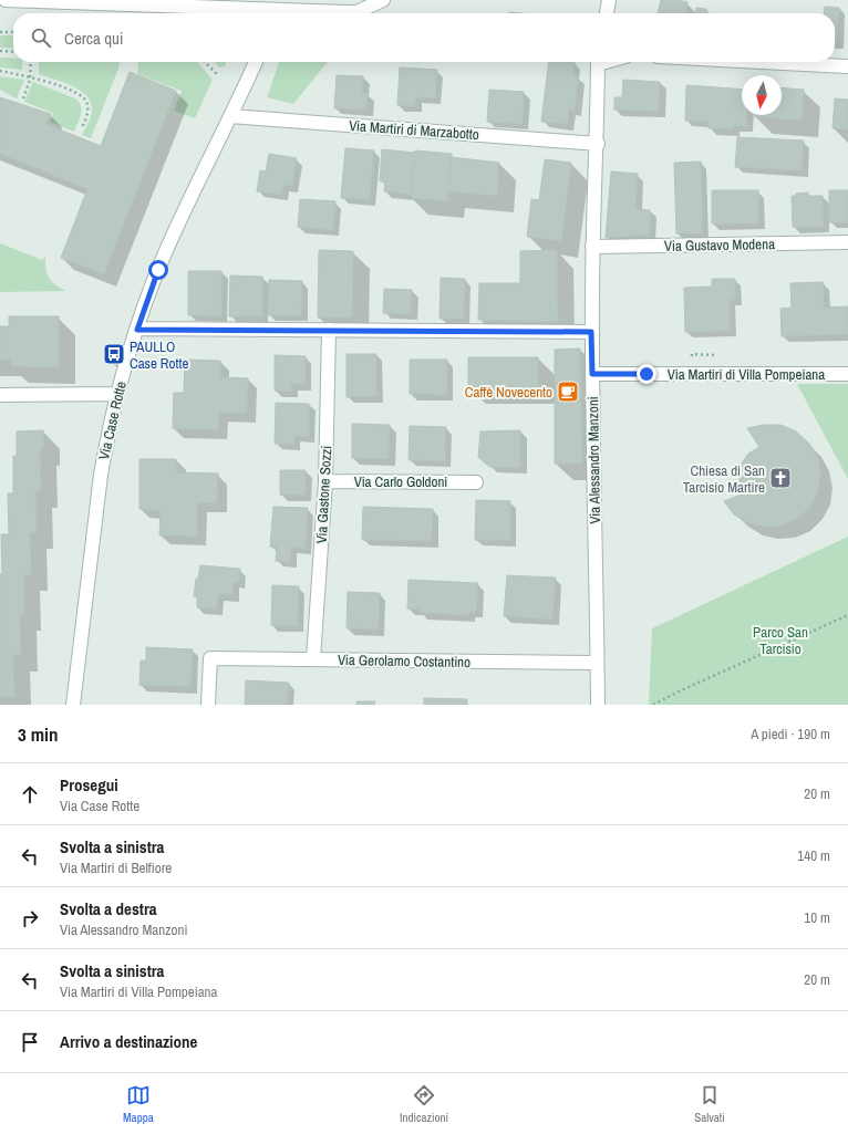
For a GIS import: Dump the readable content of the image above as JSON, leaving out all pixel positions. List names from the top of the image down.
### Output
{
  "streets": {
    "street": [
      "Via Martiri di Marzabotto",
      "Via Gustavo Modena",
      "Via Martiri di Villa Pompeiana",
      "Via Case Rotte",
      "Via Alessandro Manzoni",
      "Via Carlo Goldoni",
      "Via Gastone Sozzi",
      "Via Gerolamo Costantino"
    ]
  },
  "crossings": [
    ["Via Martiri di Marzabotto", "Via Case Rotte"],
    ["Via Martiri di Marzabotto", "Via Alessandro Manzoni"],
    ["Via Gustavo Modena", "Via Alessandro Manzoni"],
    ["Via Martiri di Villa Pompeiana", "Via Alessandro Manzoni"],
    ["Via Alessandro Manzoni", "Via Gerolamo Costantino"],
    ["Via Carlo Goldoni", "Via Gastone Sozzi"],
    ["Via Gastone Sozzi", "Via Gerolamo Costantino"]
  ],
  "parks": ["Parco San Tarcisio"],
  "places": {
    "bus stop": ["PAULLO Case Rotte"],
    "cafe": ["Caffè Novecento"],
    "church": ["Chiesa di San Tarcisio Martire"]
  },
  "north": "bottom",
  "page": {
    "search": "Cerca qui",
    "heading": ["3 min", "A piedi · 190 m"],
    "list": [
      ["Prosegui", "Via Case Rotte", "20 m"],
      ["Svolta a sinistra", "Via Martiri di Belfiore", "140 m"],
      ["Svolta a destra", "Via Alessandro Manzoni", "10 m"],
      ["Svolta a sinistra", "Via Martiri di Villa Pompeiana", "20 m"],
      "Arrivo a destinazione"
    ],
    "nav": ["Mappa", "Indicazioni", "Salvati"]
  }
}
